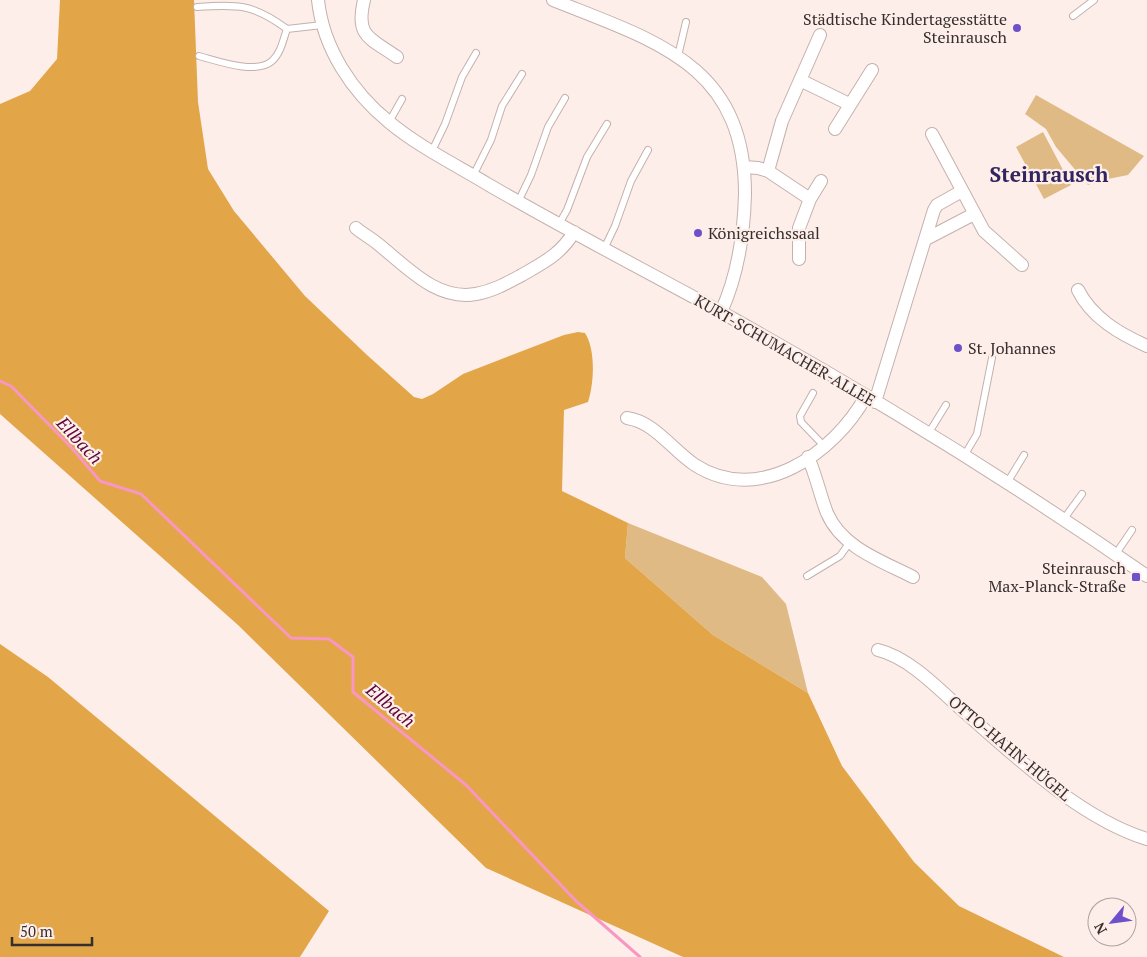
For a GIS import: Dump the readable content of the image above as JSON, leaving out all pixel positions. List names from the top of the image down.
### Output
{
  "streets": {
    "street": ["KURT-SCHUMACHER-ALLEE", "OTTO-HAHN-HÜGEL"]
  },
  "districts": ["Steinrausch"],
  "water": ["Ellbach"],
  "places": {
    "other": ["Städtische Kindertagesstätte Steinrausch", "Königreichssaal", "St. Johannes"],
    "transit": ["Steinrausch Max-Planck-Straße"]
  },
  "scale_bar": "50 m",
  "north": "bottom left"
}
